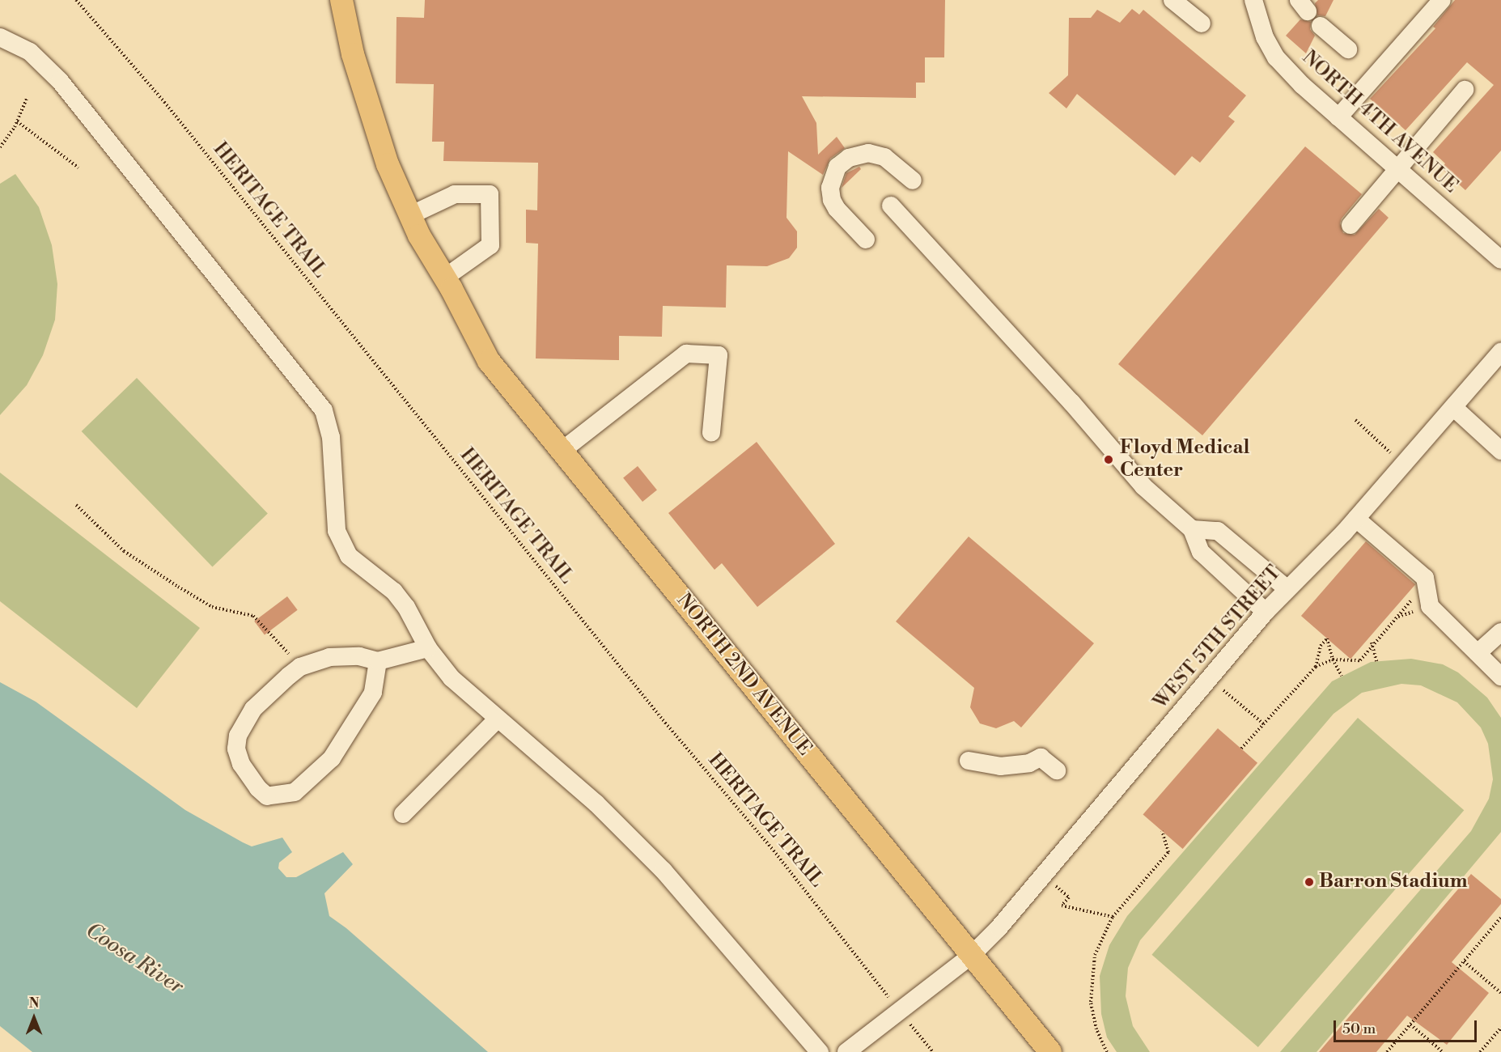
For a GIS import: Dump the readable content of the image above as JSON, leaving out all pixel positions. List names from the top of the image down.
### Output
{
  "streets": {
    "main road": ["NORTH 2ND AVENUE"],
    "street": ["NORTH 4TH AVENUE", "WEST 5TH STREET"],
    "path": ["HERITAGE TRAIL"]
  },
  "crossings": [
    ["HERITAGE TRAIL", "WEST 5TH STREET"],
    ["WEST 5TH STREET", "NORTH 2ND AVENUE"]
  ],
  "water": ["Coosa River"],
  "places": ["Floyd Medical Center", "Barron Stadium"],
  "scale_bar": "50 m",
  "north": "top"
}
